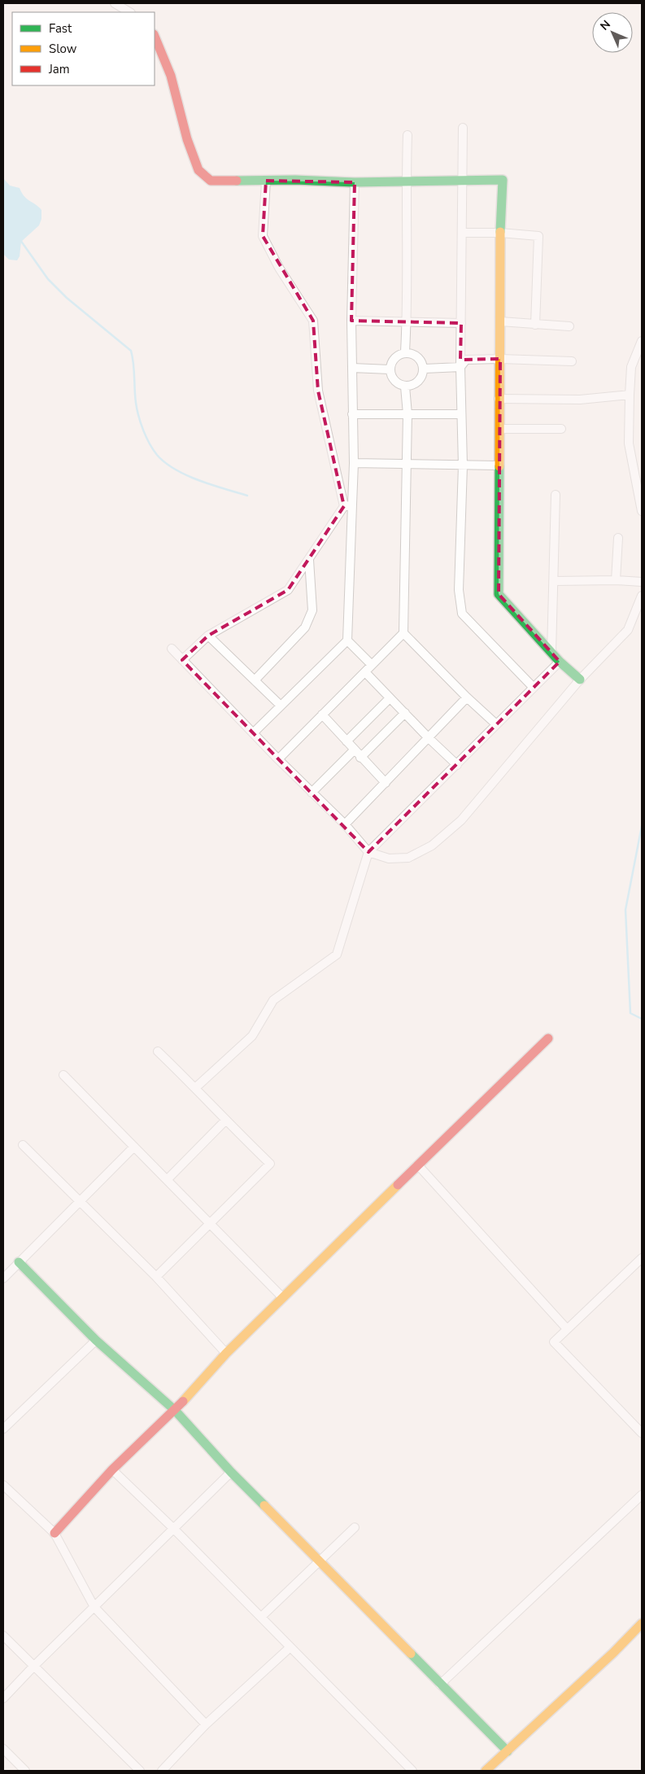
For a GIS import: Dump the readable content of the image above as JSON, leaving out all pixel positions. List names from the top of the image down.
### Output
{
  "legend": ["Fast", "Slow", "Jam"],
  "north": "top left"
}
